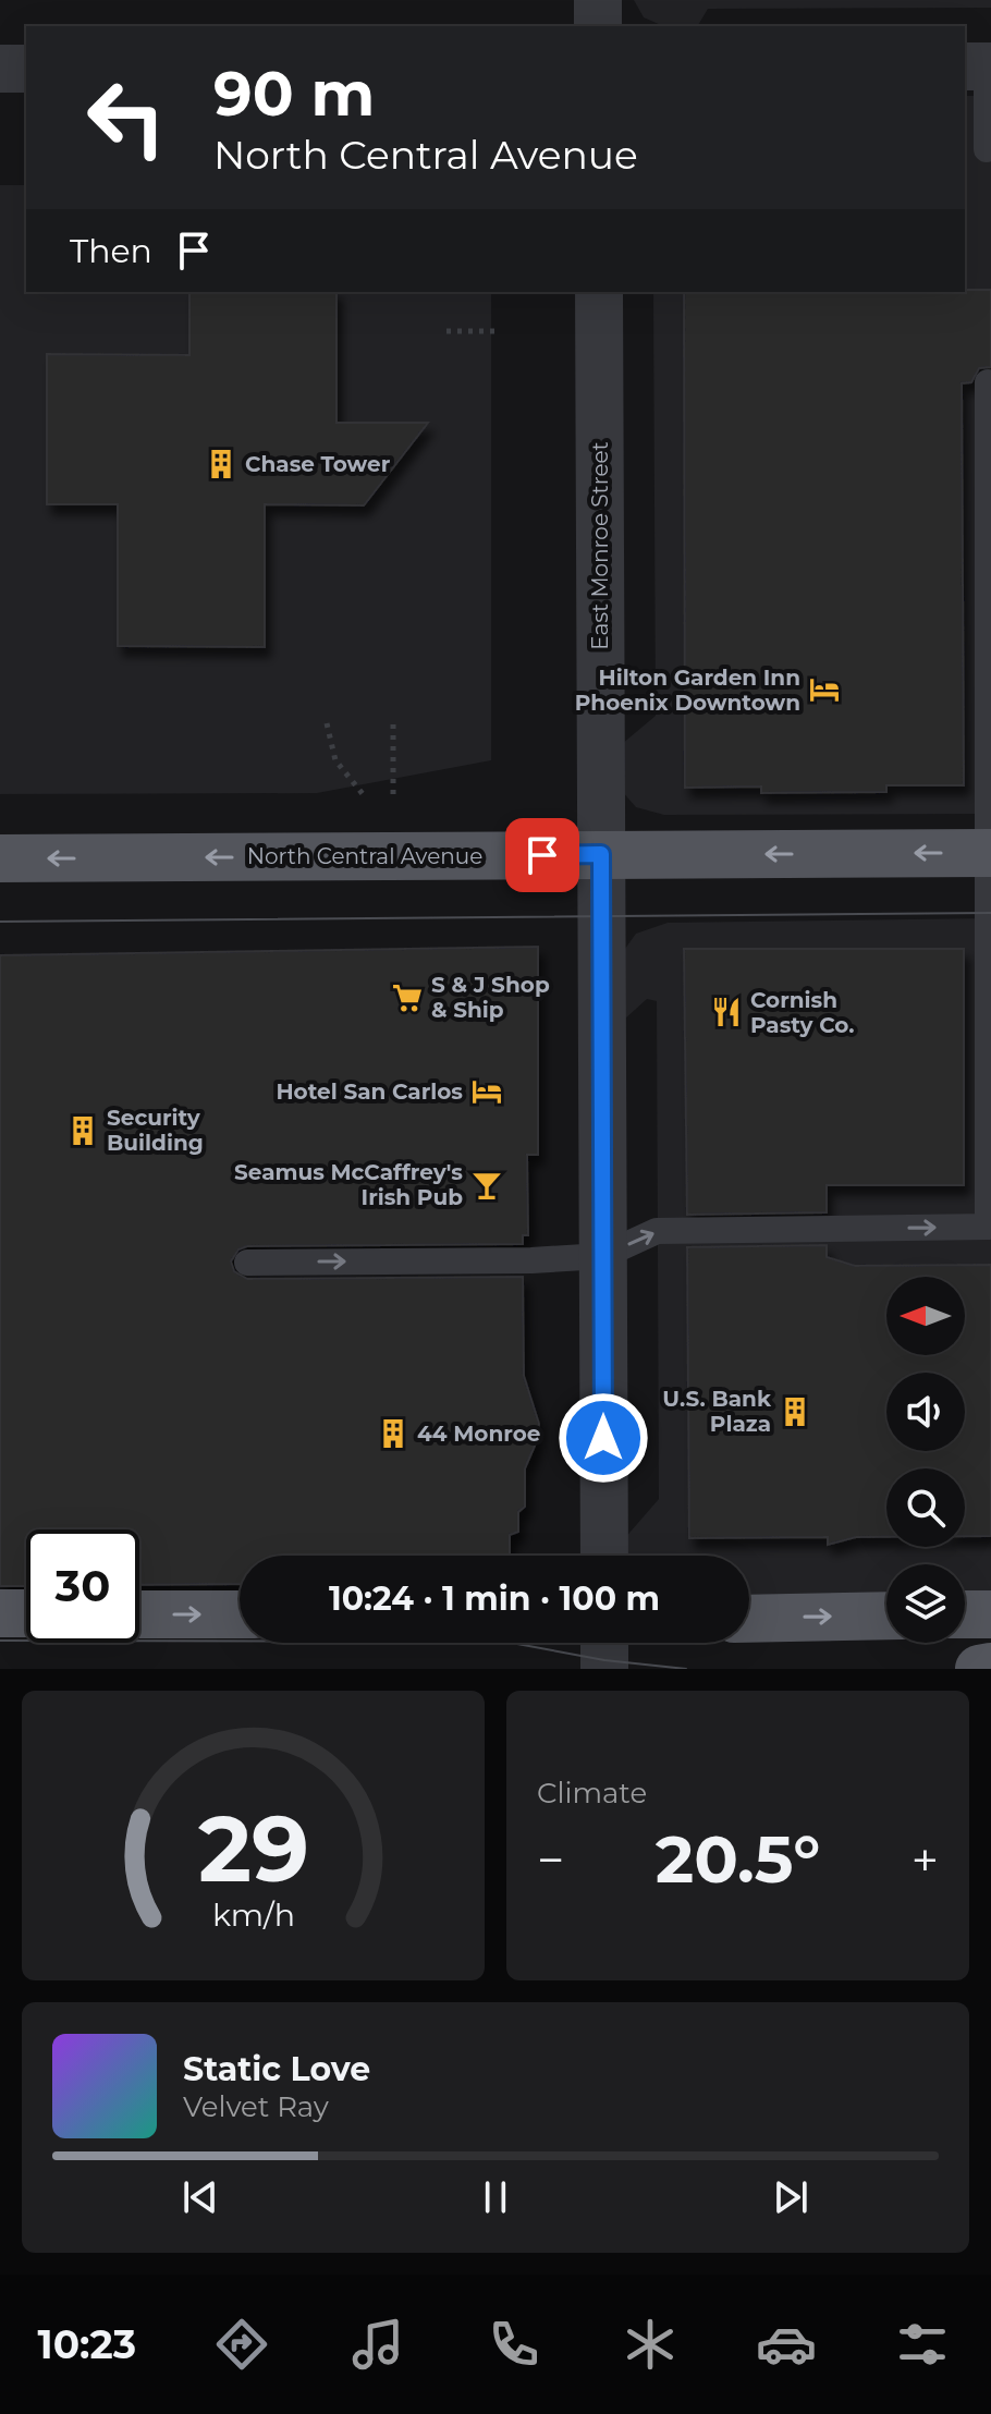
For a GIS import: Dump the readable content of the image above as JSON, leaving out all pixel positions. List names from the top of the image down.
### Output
{
  "streets": {
    "main road": ["North Central Avenue"],
    "street": ["East Monroe Street"]
  },
  "crossings": [
    ["East Monroe Street", "North Central Avenue"]
  ],
  "one_way": ["North Central Avenue"],
  "places": {
    "building": [
      "Chase Tower",
      "Security Building",
      "U.S. Bank Plaza",
      "44 Monroe"
    ],
    "hotel": ["Hilton Garden Inn Phoenix Downtown", "Hotel San Carlos"],
    "supermarket": ["S & J Shop & Ship"],
    "restaurant": ["Cornish Pasty Co."],
    "bar": ["Seamus McCaffrey's Irish Pub"]
  },
  "north": "left",
  "page": {
    "turn": ["90 m", "North Central Avenue"],
    "then": "Then",
    "limit": "30",
    "trip": "10:24 · 1 min · 100 m",
    "tile": "Climate",
    "heat": ["−", "20.5°", "+"],
    "song": ["Static Love", "Velvet Ray"],
    "tabs": "10:23",
    "gauge": ["29", "km/h"]
  }
}
